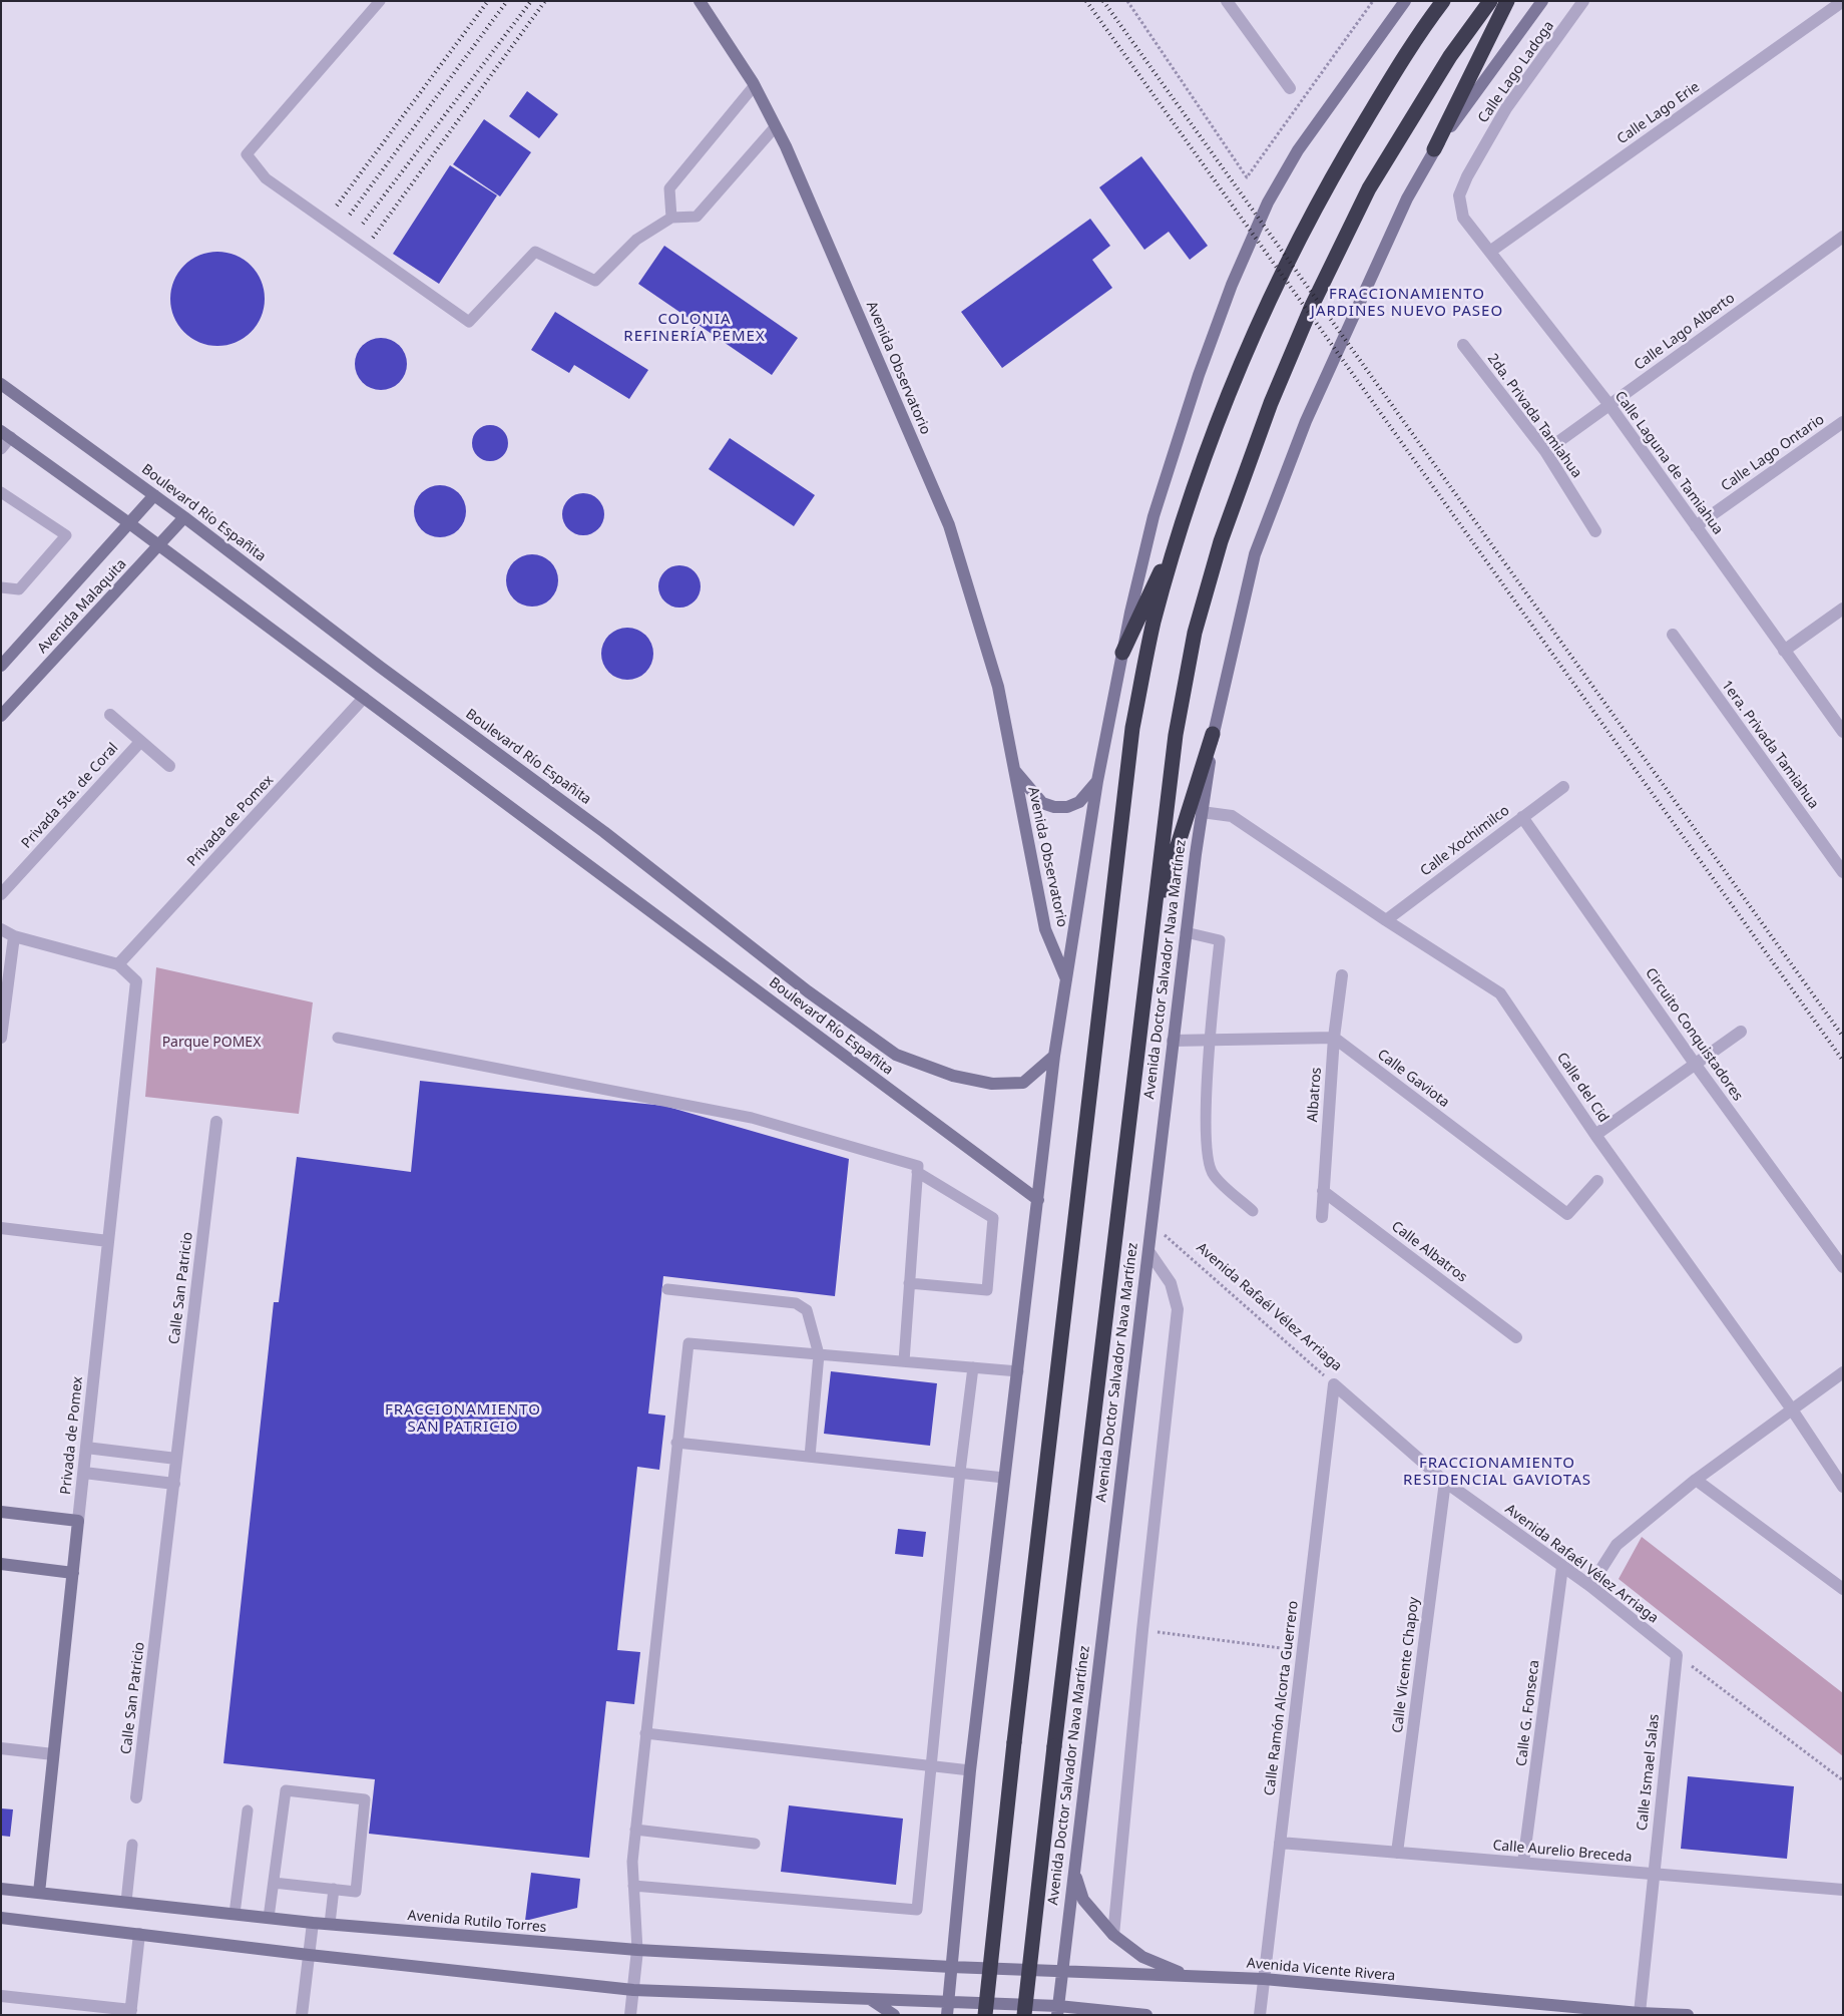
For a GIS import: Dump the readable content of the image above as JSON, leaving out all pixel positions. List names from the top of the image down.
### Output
{
  "streets": {
    "highway": ["Avenida Doctor Salvador Nava Martínez"],
    "main road": [
      "Avenida Observatorio",
      "Boulevard Río Españita",
      "Avenida Malaquita",
      "Privada de Pomex",
      "Avenida Rutilo Torres",
      "Avenida Vicente Rivera"
    ],
    "street": [
      "Calle Lago Ladoga",
      "Calle Lago Erie",
      "Calle Lago Alberto",
      "2da. Privada Tamiahua",
      "Calle Lago Ontario",
      "Calle Laguna de Tamiahua",
      "1era. Privada Tamiahua",
      "Privada 5ta. de Coral",
      "Calle Xochimilco",
      "Circuito Conquistadores",
      "Calle Gaviota",
      "Calle del Cid",
      "Albatros",
      "Calle Albatros",
      "Calle San Patricio",
      "Avenida Rafaél Vélez Arriaga",
      "Calle Vicente Chapoy",
      "Calle Ramón Alcorta Guerrero",
      "Calle G. Fonseca",
      "Calle Ismael Salas",
      "Calle Aurelio Breceda"
    ]
  },
  "crossings": [
    ["Calle Lago Ladoga", "Calle Laguna de Tamiahua"],
    ["Calle Lago Erie", "Calle Laguna de Tamiahua"],
    ["Calle Lago Alberto", "2da. Privada Tamiahua"],
    ["Calle Lago Alberto", "Calle Laguna de Tamiahua"],
    ["Calle Lago Ontario", "Calle Laguna de Tamiahua"],
    ["Boulevard Río Españita", "Avenida Malaquita"],
    ["Boulevard Río Españita", "Privada de Pomex"],
    ["Privada de Pomex", "Avenida Rutilo Torres"],
    ["Calle Xochimilco", "Circuito Conquistadores"],
    ["Calle Xochimilco", "Calle del Cid"],
    ["Avenida Doctor Salvador Nava Martínez", "Calle del Cid"],
    ["Avenida Doctor Salvador Nava Martínez", "Avenida Rafaél Vélez Arriaga"],
    ["Avenida Doctor Salvador Nava Martínez", "Avenida Vicente Rivera"],
    ["Calle Gaviota", "Albatros"],
    ["Albatros", "Calle Albatros"],
    ["Avenida Rafaél Vélez Arriaga", "Calle Vicente Chapoy"],
    ["Avenida Rafaél Vélez Arriaga", "Calle Ramón Alcorta Guerrero"],
    ["Avenida Rafaél Vélez Arriaga", "Calle G. Fonseca"],
    ["Avenida Rafaél Vélez Arriaga", "Calle Ismael Salas"],
    ["Calle Vicente Chapoy", "Calle Aurelio Breceda"],
    ["Calle Ramón Alcorta Guerrero", "Calle Aurelio Breceda"],
    ["Calle Ramón Alcorta Guerrero", "Avenida Vicente Rivera"],
    ["Calle G. Fonseca", "Calle Aurelio Breceda"],
    ["Calle Ismael Salas", "Calle Aurelio Breceda"],
    ["Calle Ismael Salas", "Avenida Vicente Rivera"],
    ["Avenida Rutilo Torres", "Avenida Vicente Rivera"]
  ],
  "districts": [
    "FRACCIONAMIENTO JARDINES NUEVO PASEO",
    "COLONIA REFINERÍA PEMEX",
    "FRACCIONAMIENTO SAN PATRICIO",
    "FRACCIONAMIENTO RESIDENCIAL GAVIOTAS"
  ],
  "parks": ["Parque POMEX"]
}
